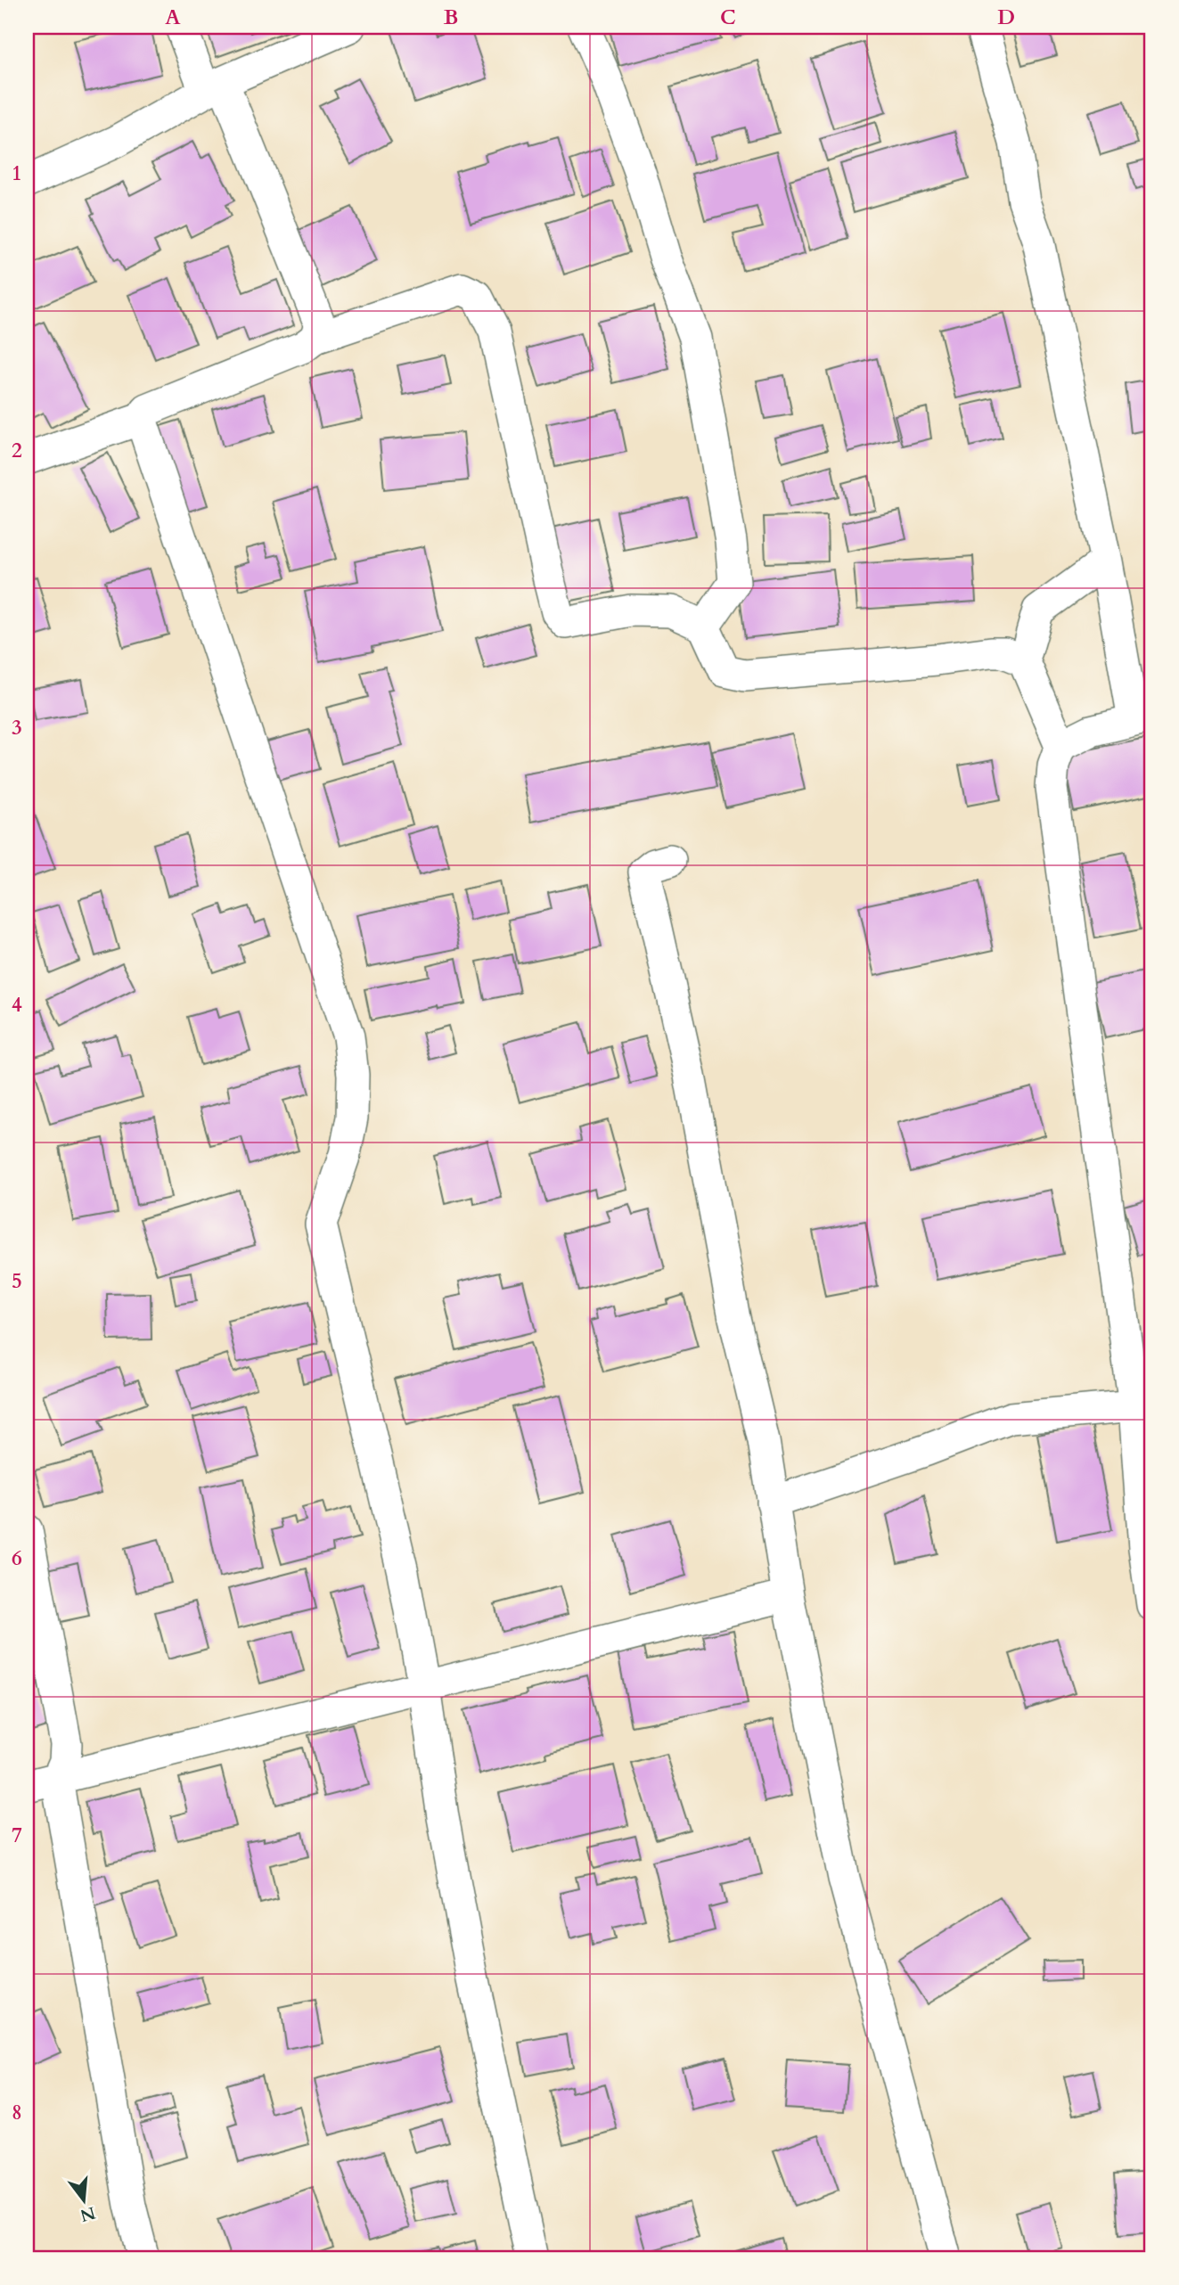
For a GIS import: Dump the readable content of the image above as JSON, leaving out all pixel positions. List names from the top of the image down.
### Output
{
  "north": "bottom",
  "grid": {
    "columns": [
      "A",
      "B",
      "C",
      "D"
    ],
    "rows": [
      "1",
      "2",
      "3",
      "4",
      "5",
      "6",
      "7",
      "8"
    ]
  }
}
